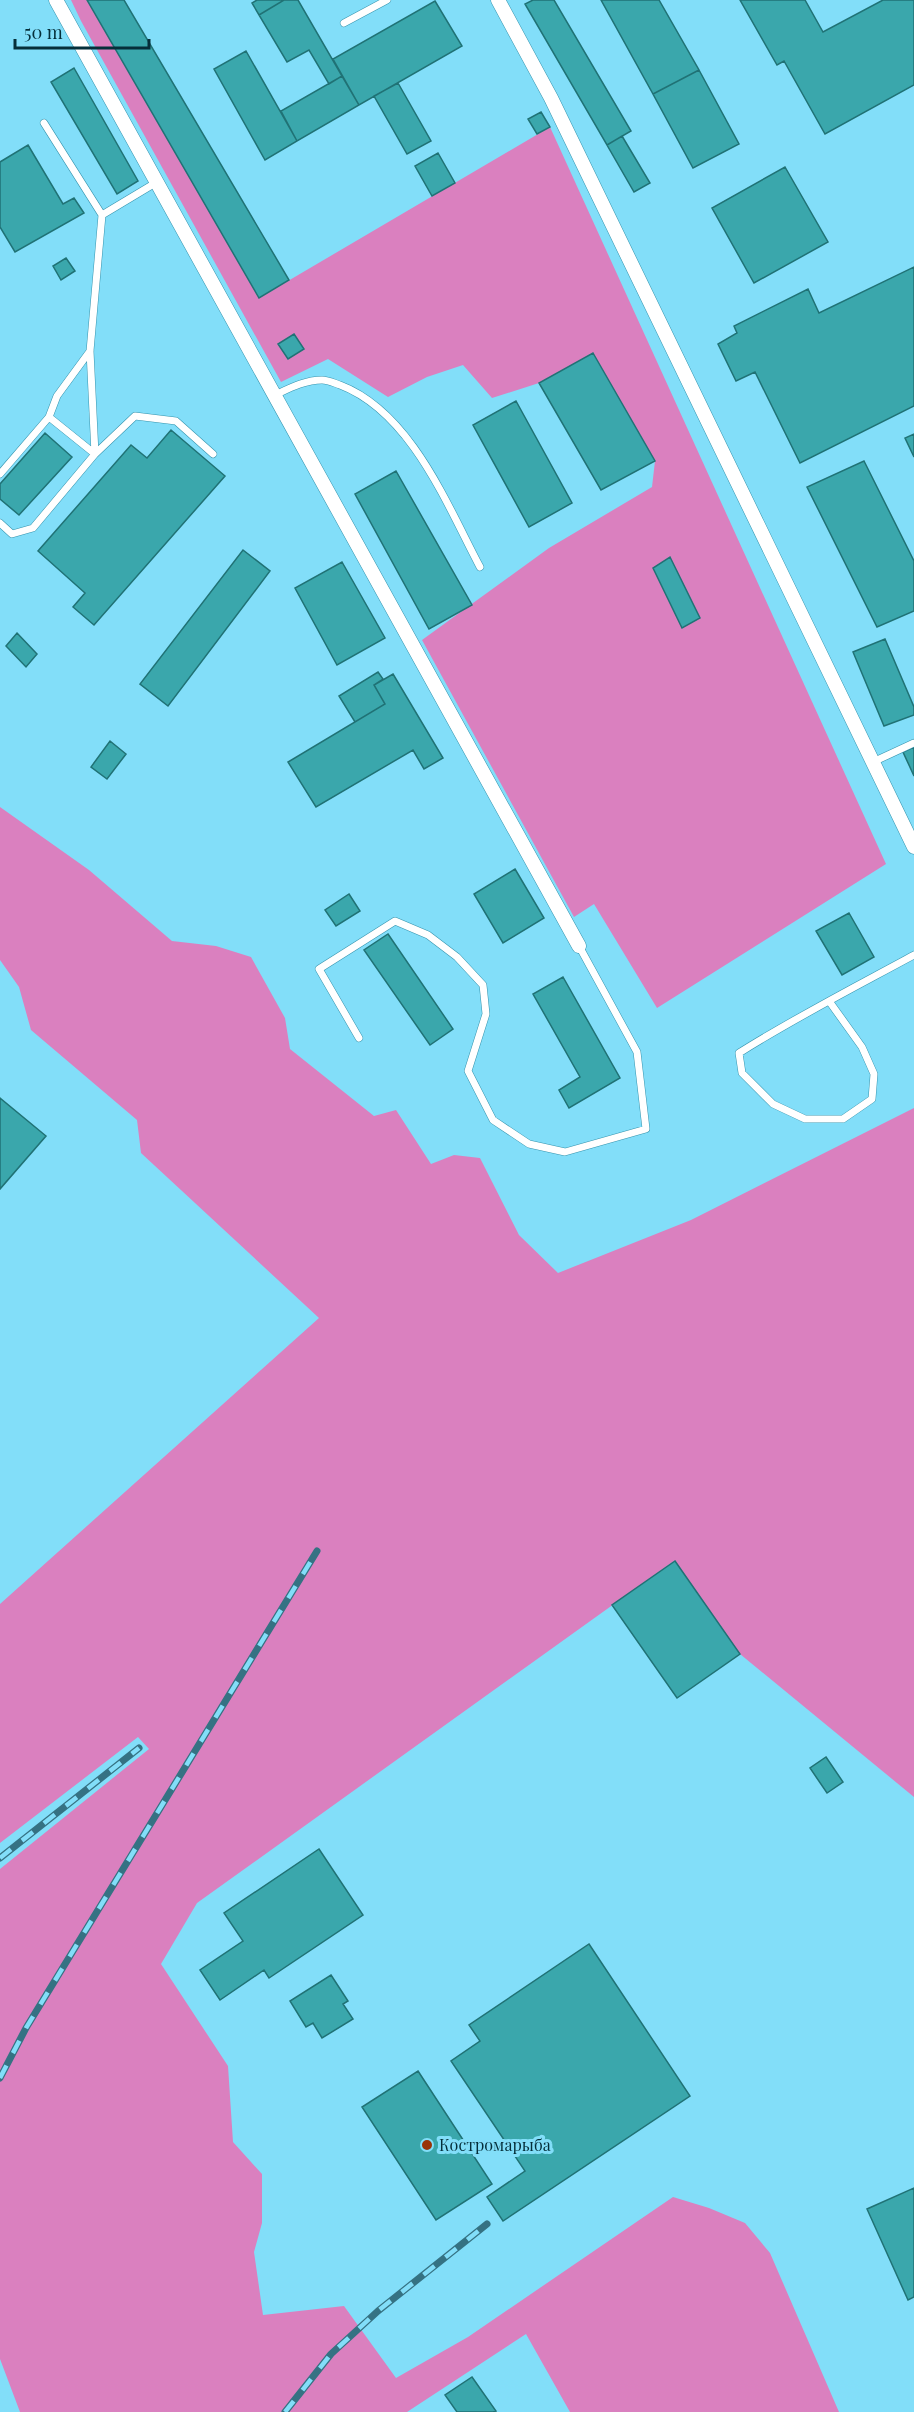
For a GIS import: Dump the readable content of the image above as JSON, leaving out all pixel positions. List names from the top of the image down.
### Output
{
  "places": ["Костромарыба"],
  "scale_bar": "50 m"
}
